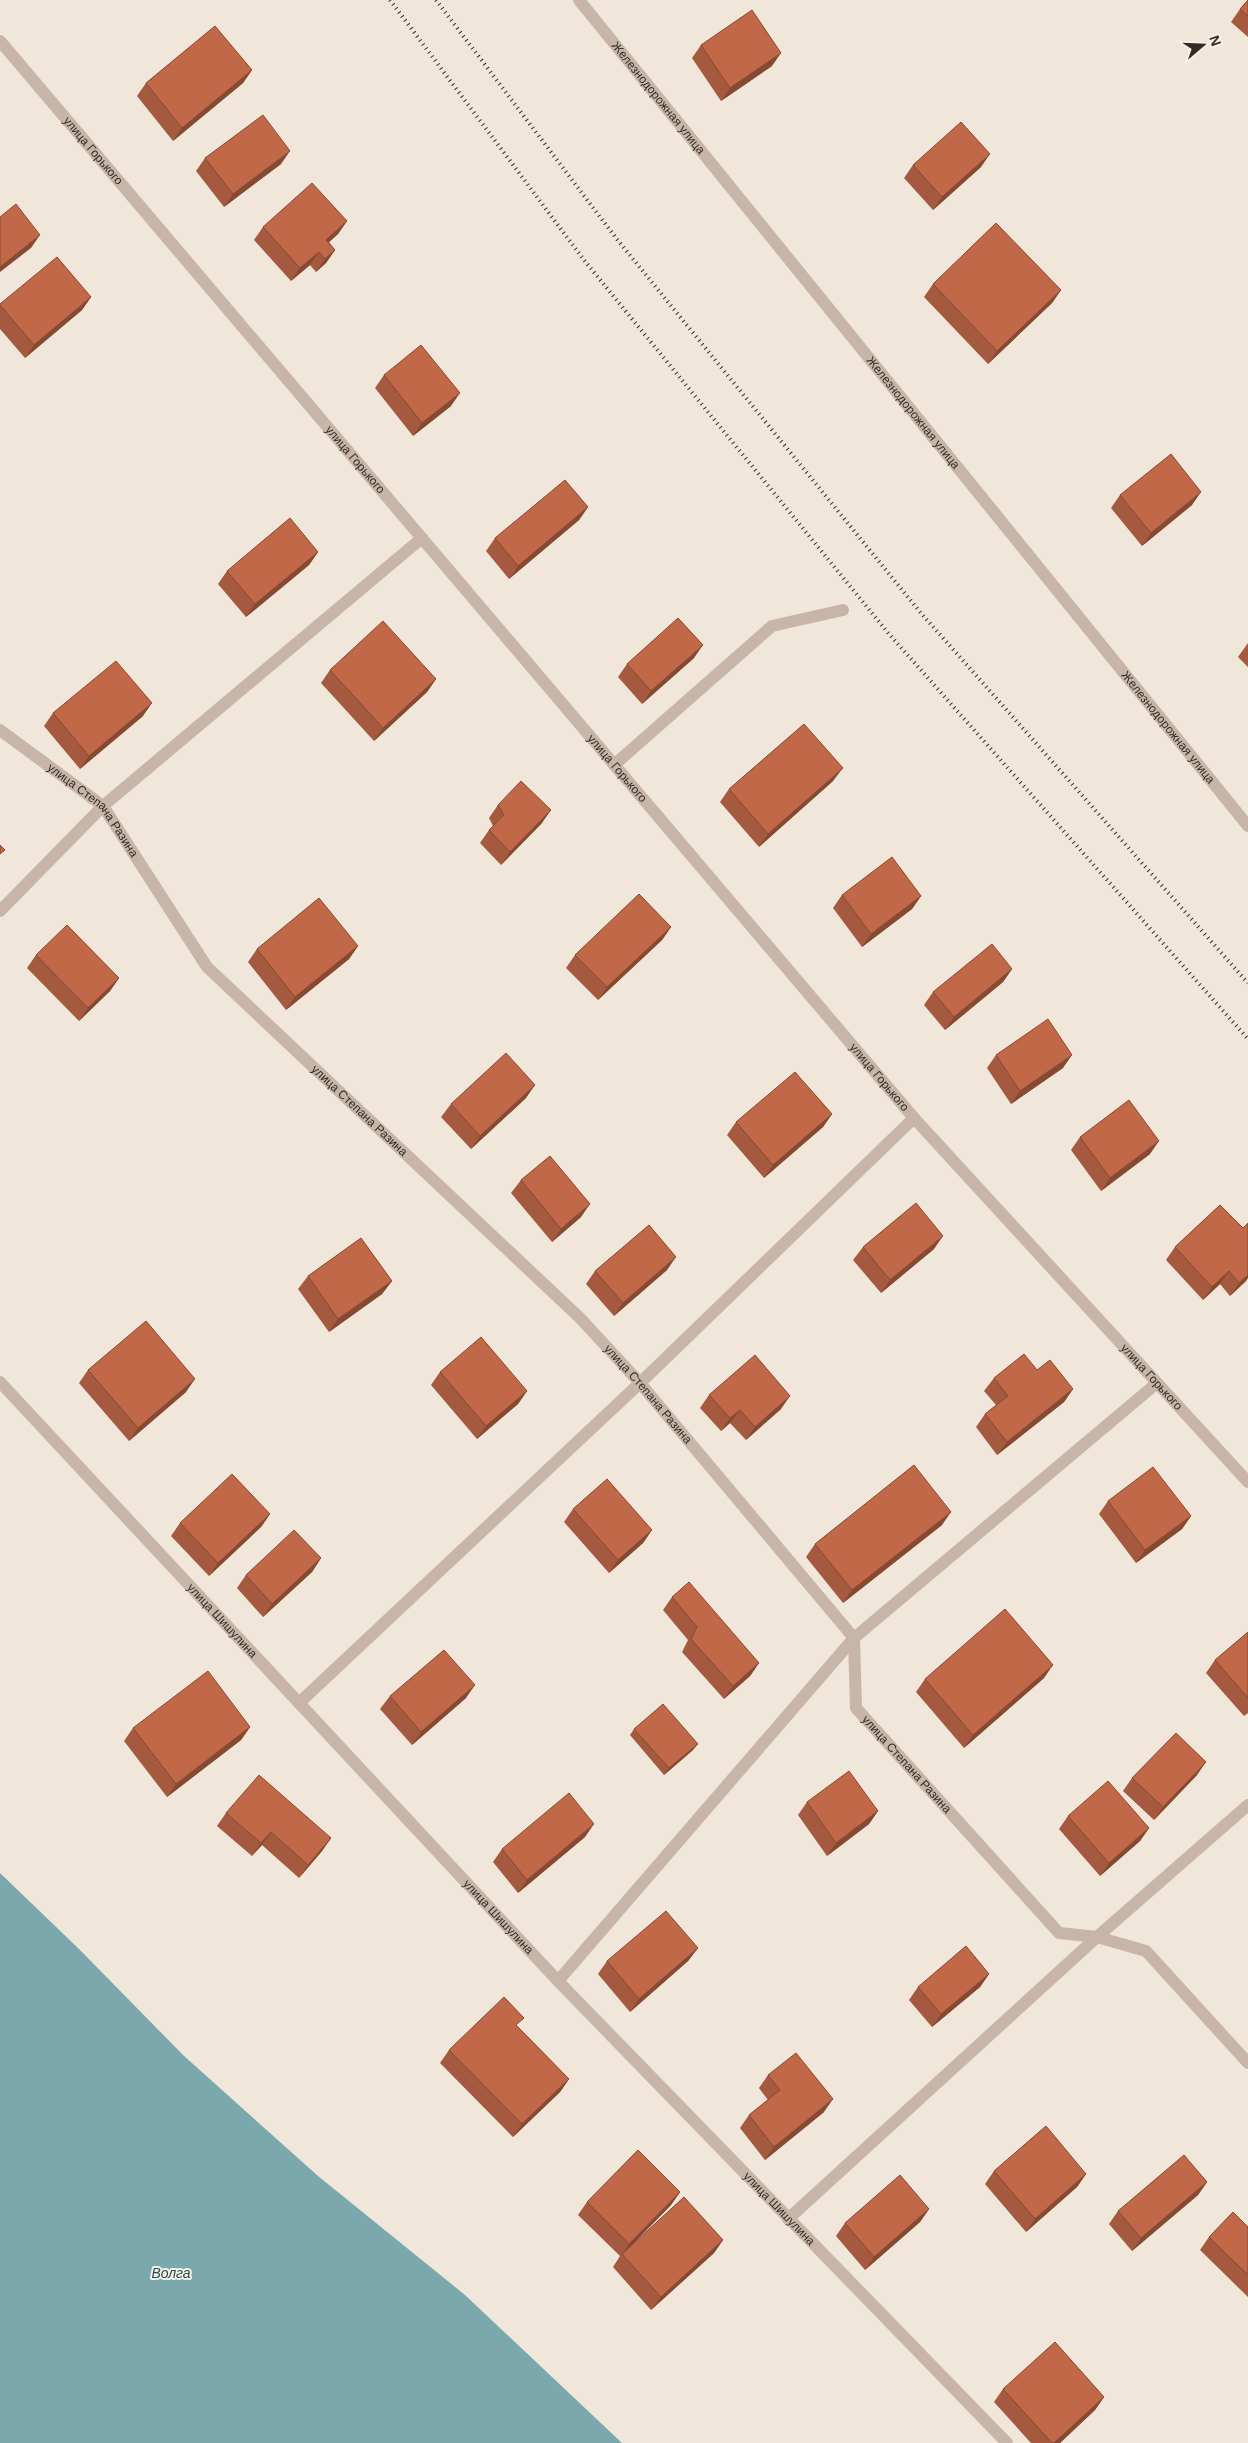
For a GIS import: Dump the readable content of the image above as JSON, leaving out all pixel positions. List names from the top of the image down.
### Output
{
  "streets": {
    "street": [
      "Железнодорожная улица",
      "улица Горького",
      "улица Степана Разина",
      "улица Шишулина"
    ]
  },
  "water": ["Волга"],
  "north": "right"
}
